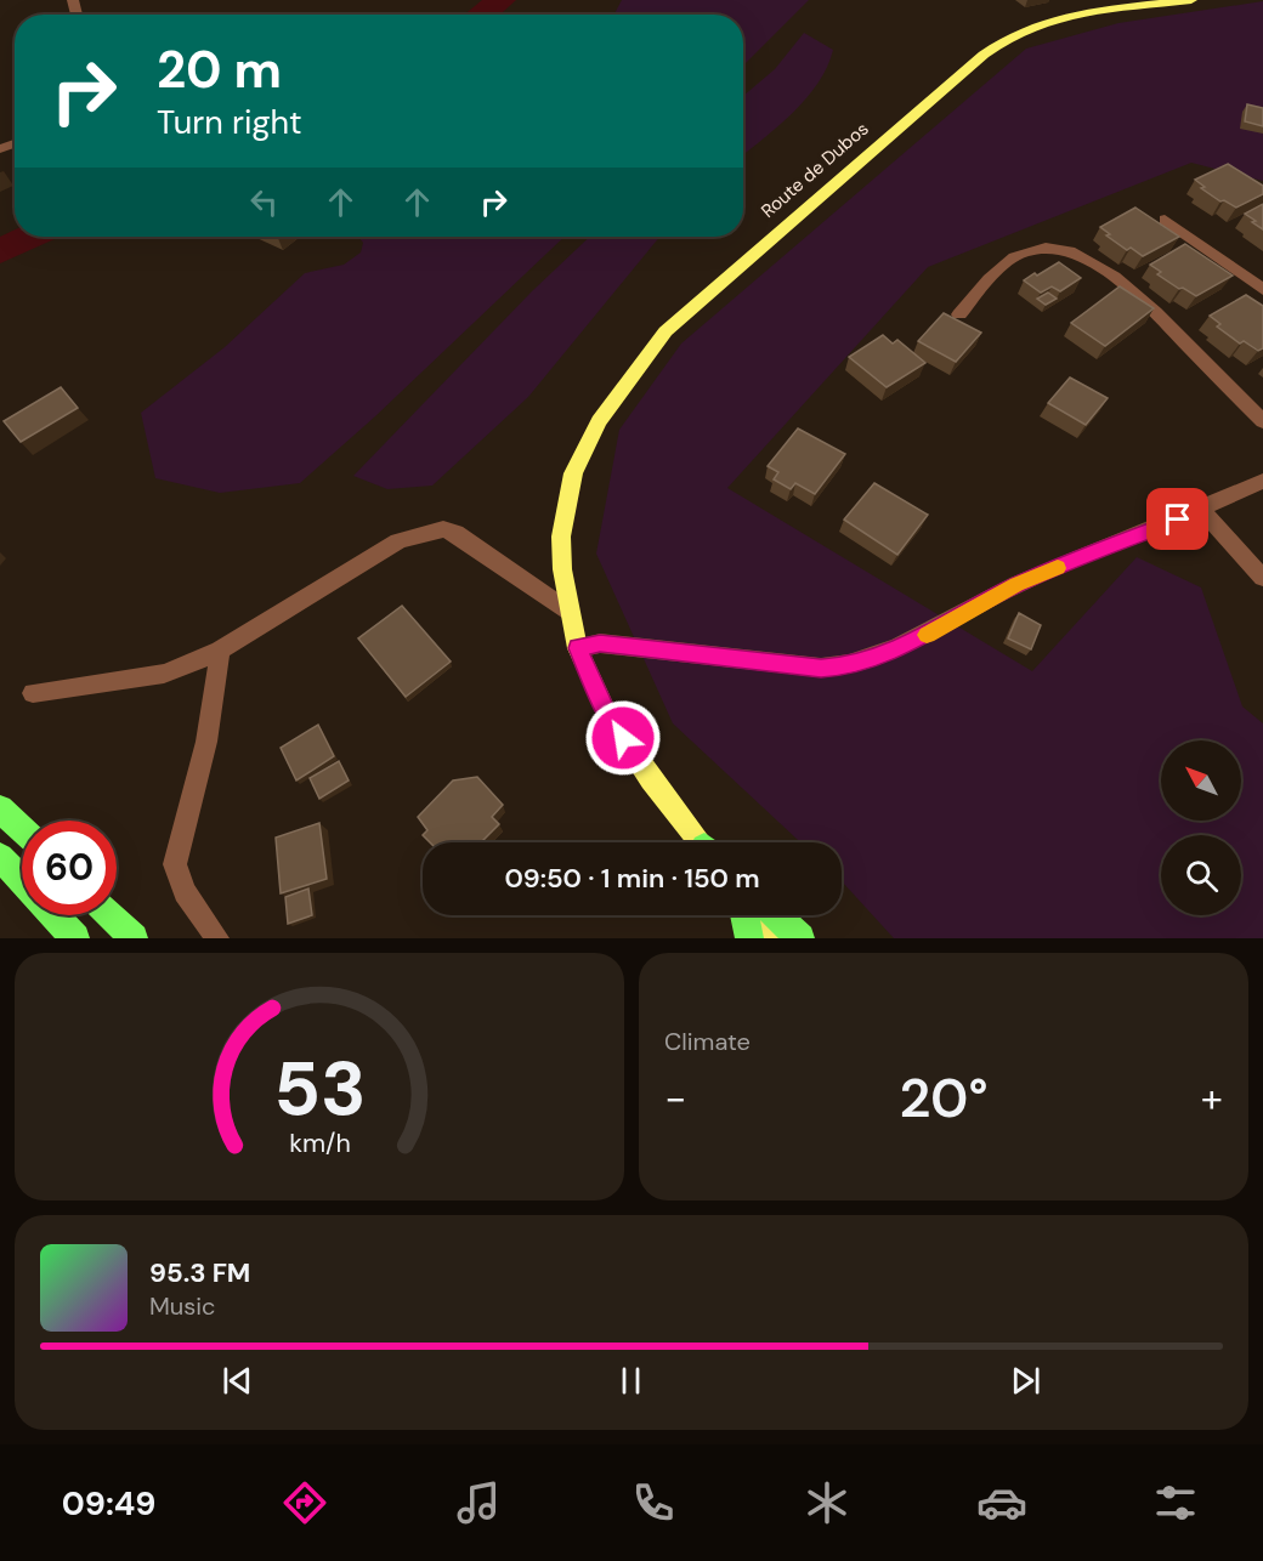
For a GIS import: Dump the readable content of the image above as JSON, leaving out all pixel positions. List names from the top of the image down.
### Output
{
  "streets": {
    "main road": ["Route de Dubos"]
  },
  "north": "top left",
  "page": {
    "turn": ["20 m", "Turn right"],
    "limit": "60",
    "trip": "09:50 · 1 min · 150 m",
    "tile": "Climate",
    "heat": ["−", "20°", "+"],
    "song": ["95.3 FM", "Music"],
    "tabs": "09:49",
    "gauge": ["53", "km/h"]
  }
}
